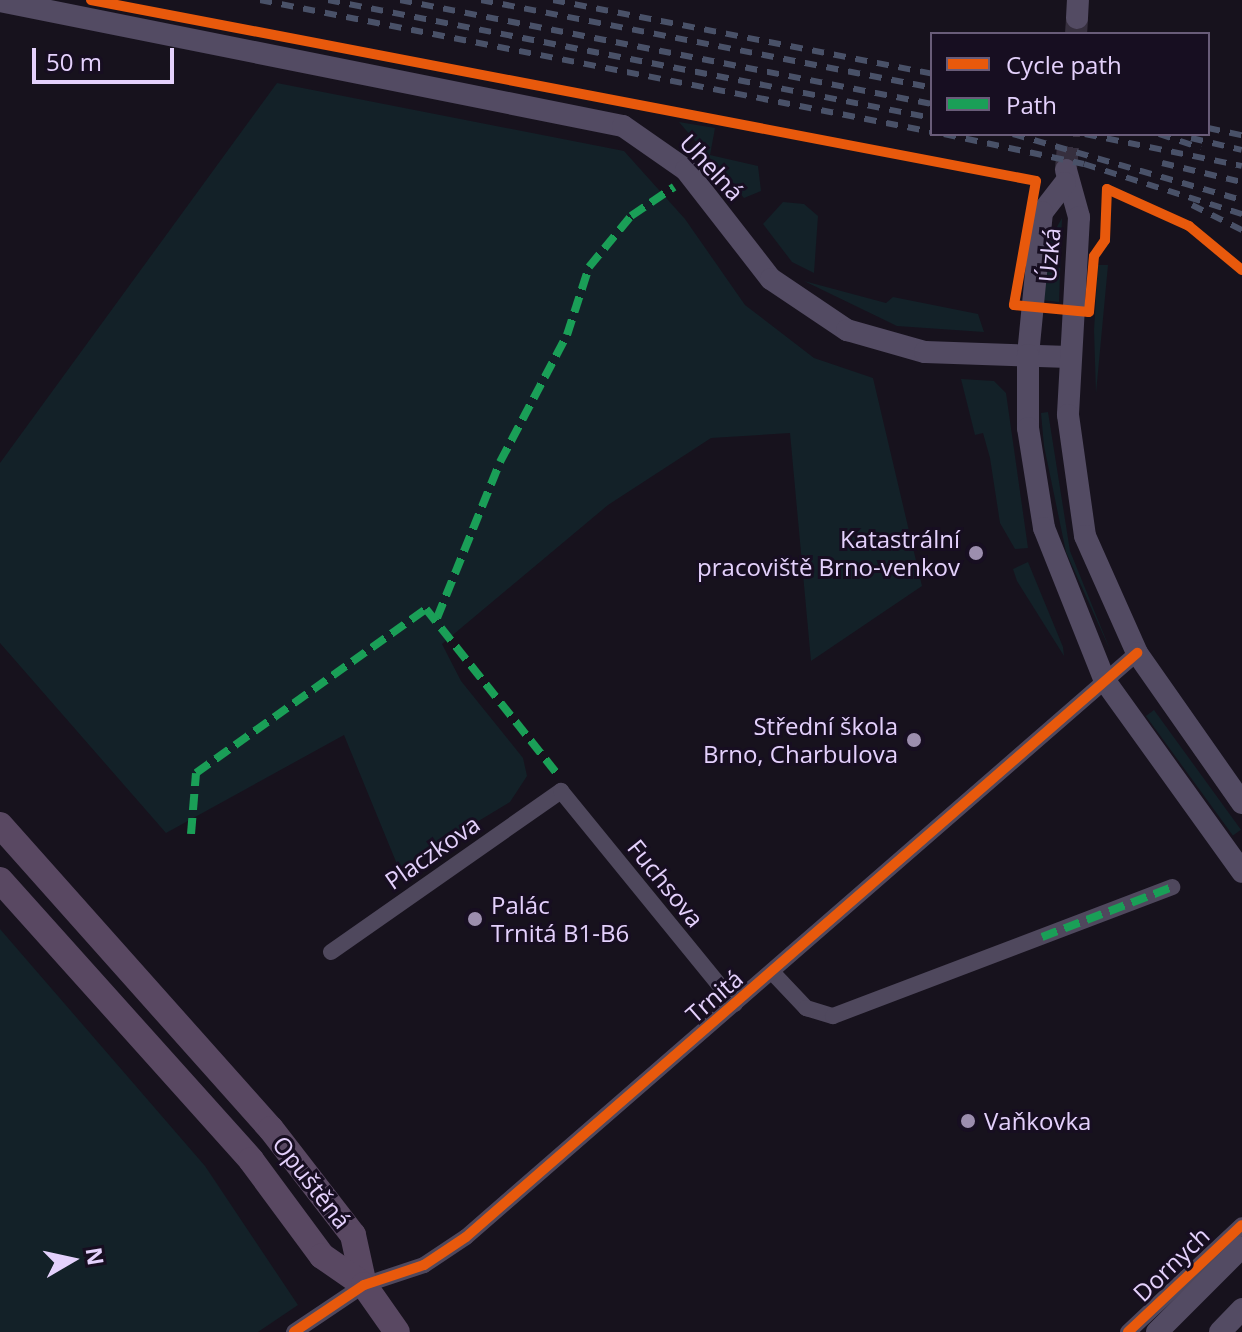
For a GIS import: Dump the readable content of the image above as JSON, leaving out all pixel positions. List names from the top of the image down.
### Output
{
  "streets": {
    "main road": [
      "Uhelná",
      "Úzká",
      "Opuštěná",
      "Dornych"
    ],
    "street": ["Placzkova", "Fuchsova", "Trnitá"]
  },
  "crossings": [
    ["Uhelná", "Úzká"],
    ["Úzká", "Trnitá"],
    ["Placzkova", "Fuchsova"],
    ["Fuchsova", "Trnitá"],
    ["Trnitá", "Opuštěná"]
  ],
  "places": [
    "Katastrální pracoviště Brno-venkov",
    "Střední škola Brno, Charbulova",
    "Palác Trnitá B1-B6",
    "Vaňkovka"
  ],
  "legend": ["Cycle path", "Path"],
  "scale_bar": "50 m",
  "north": "right"
}
